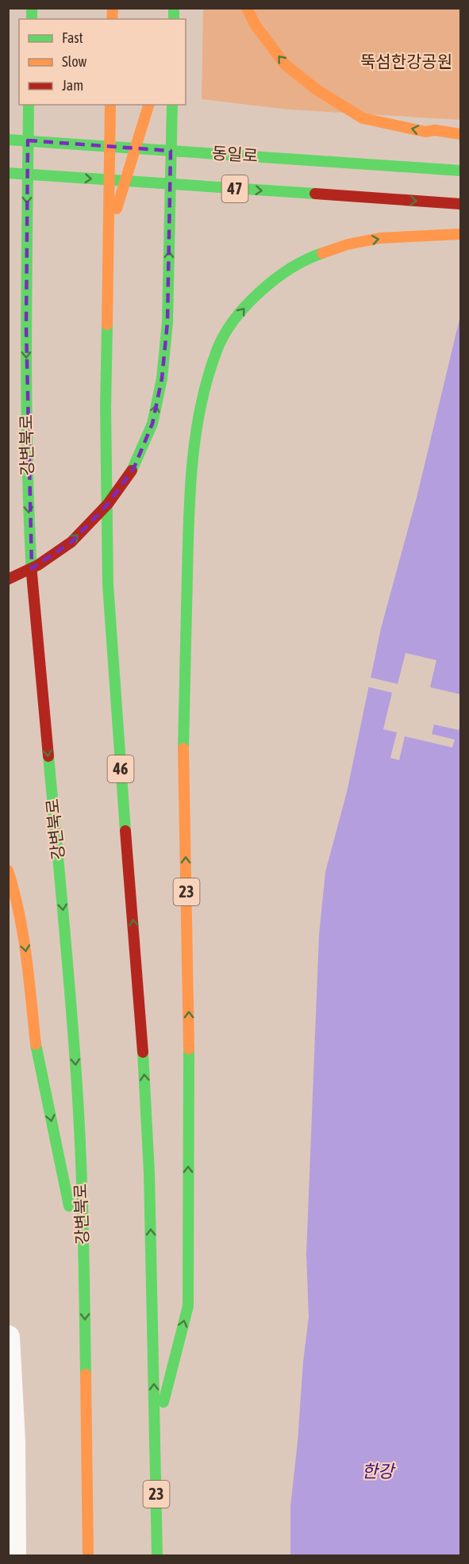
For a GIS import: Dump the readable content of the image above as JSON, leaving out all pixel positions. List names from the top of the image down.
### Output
{
  "streets": {
    "main road": [
      "동일로",
      "47",
      "강변북로",
      "46",
      "23"
    ]
  },
  "crossings": [
    ["46", "23"]
  ],
  "water": ["한강"],
  "parks": ["뚝섬한강공원"],
  "legend": ["Fast", "Slow", "Jam"]
}
